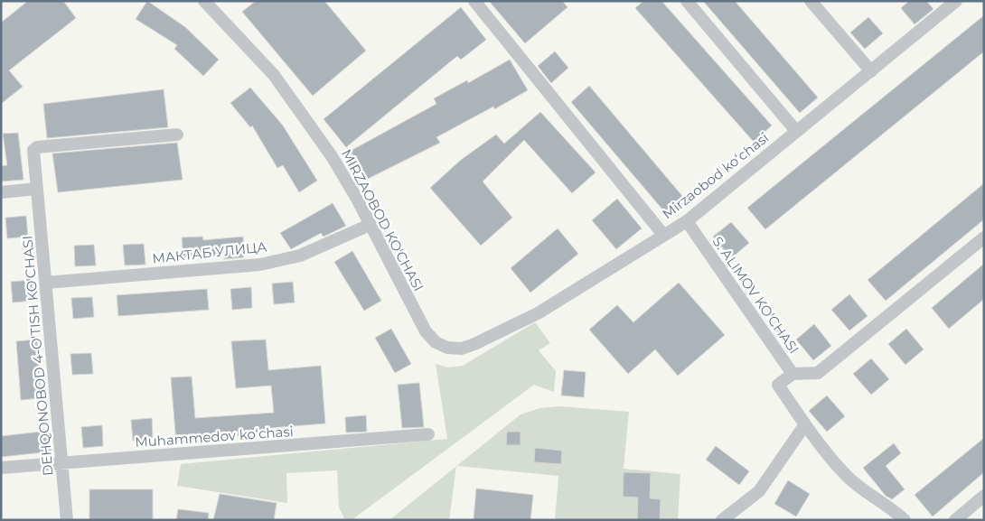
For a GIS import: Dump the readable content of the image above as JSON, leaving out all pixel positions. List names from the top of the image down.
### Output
{
  "streets": {
    "street": [
      "Mirzaobod koʻchasi",
      "MIRZAOBOD KO'CHASI",
      "МАКТАБ УЛИЦА",
      "S. ALIMOV KO'CHASI",
      "DEHQONOBOD 4-O'TISH KO'CHASI",
      "Muhammedov koʻchasi"
    ]
  },
  "crossings": [
    ["Mirzaobod koʻchasi", "MIRZAOBOD KO'CHASI"],
    ["Mirzaobod koʻchasi", "S. ALIMOV KO'CHASI"],
    ["MIRZAOBOD KO'CHASI", "МАКТАБ УЛИЦА"],
    ["МАКТАБ УЛИЦА", "DEHQONOBOD 4-O'TISH KO'CHASI"],
    ["DEHQONOBOD 4-O'TISH KO'CHASI", "Muhammedov koʻchasi"]
  ]
}
